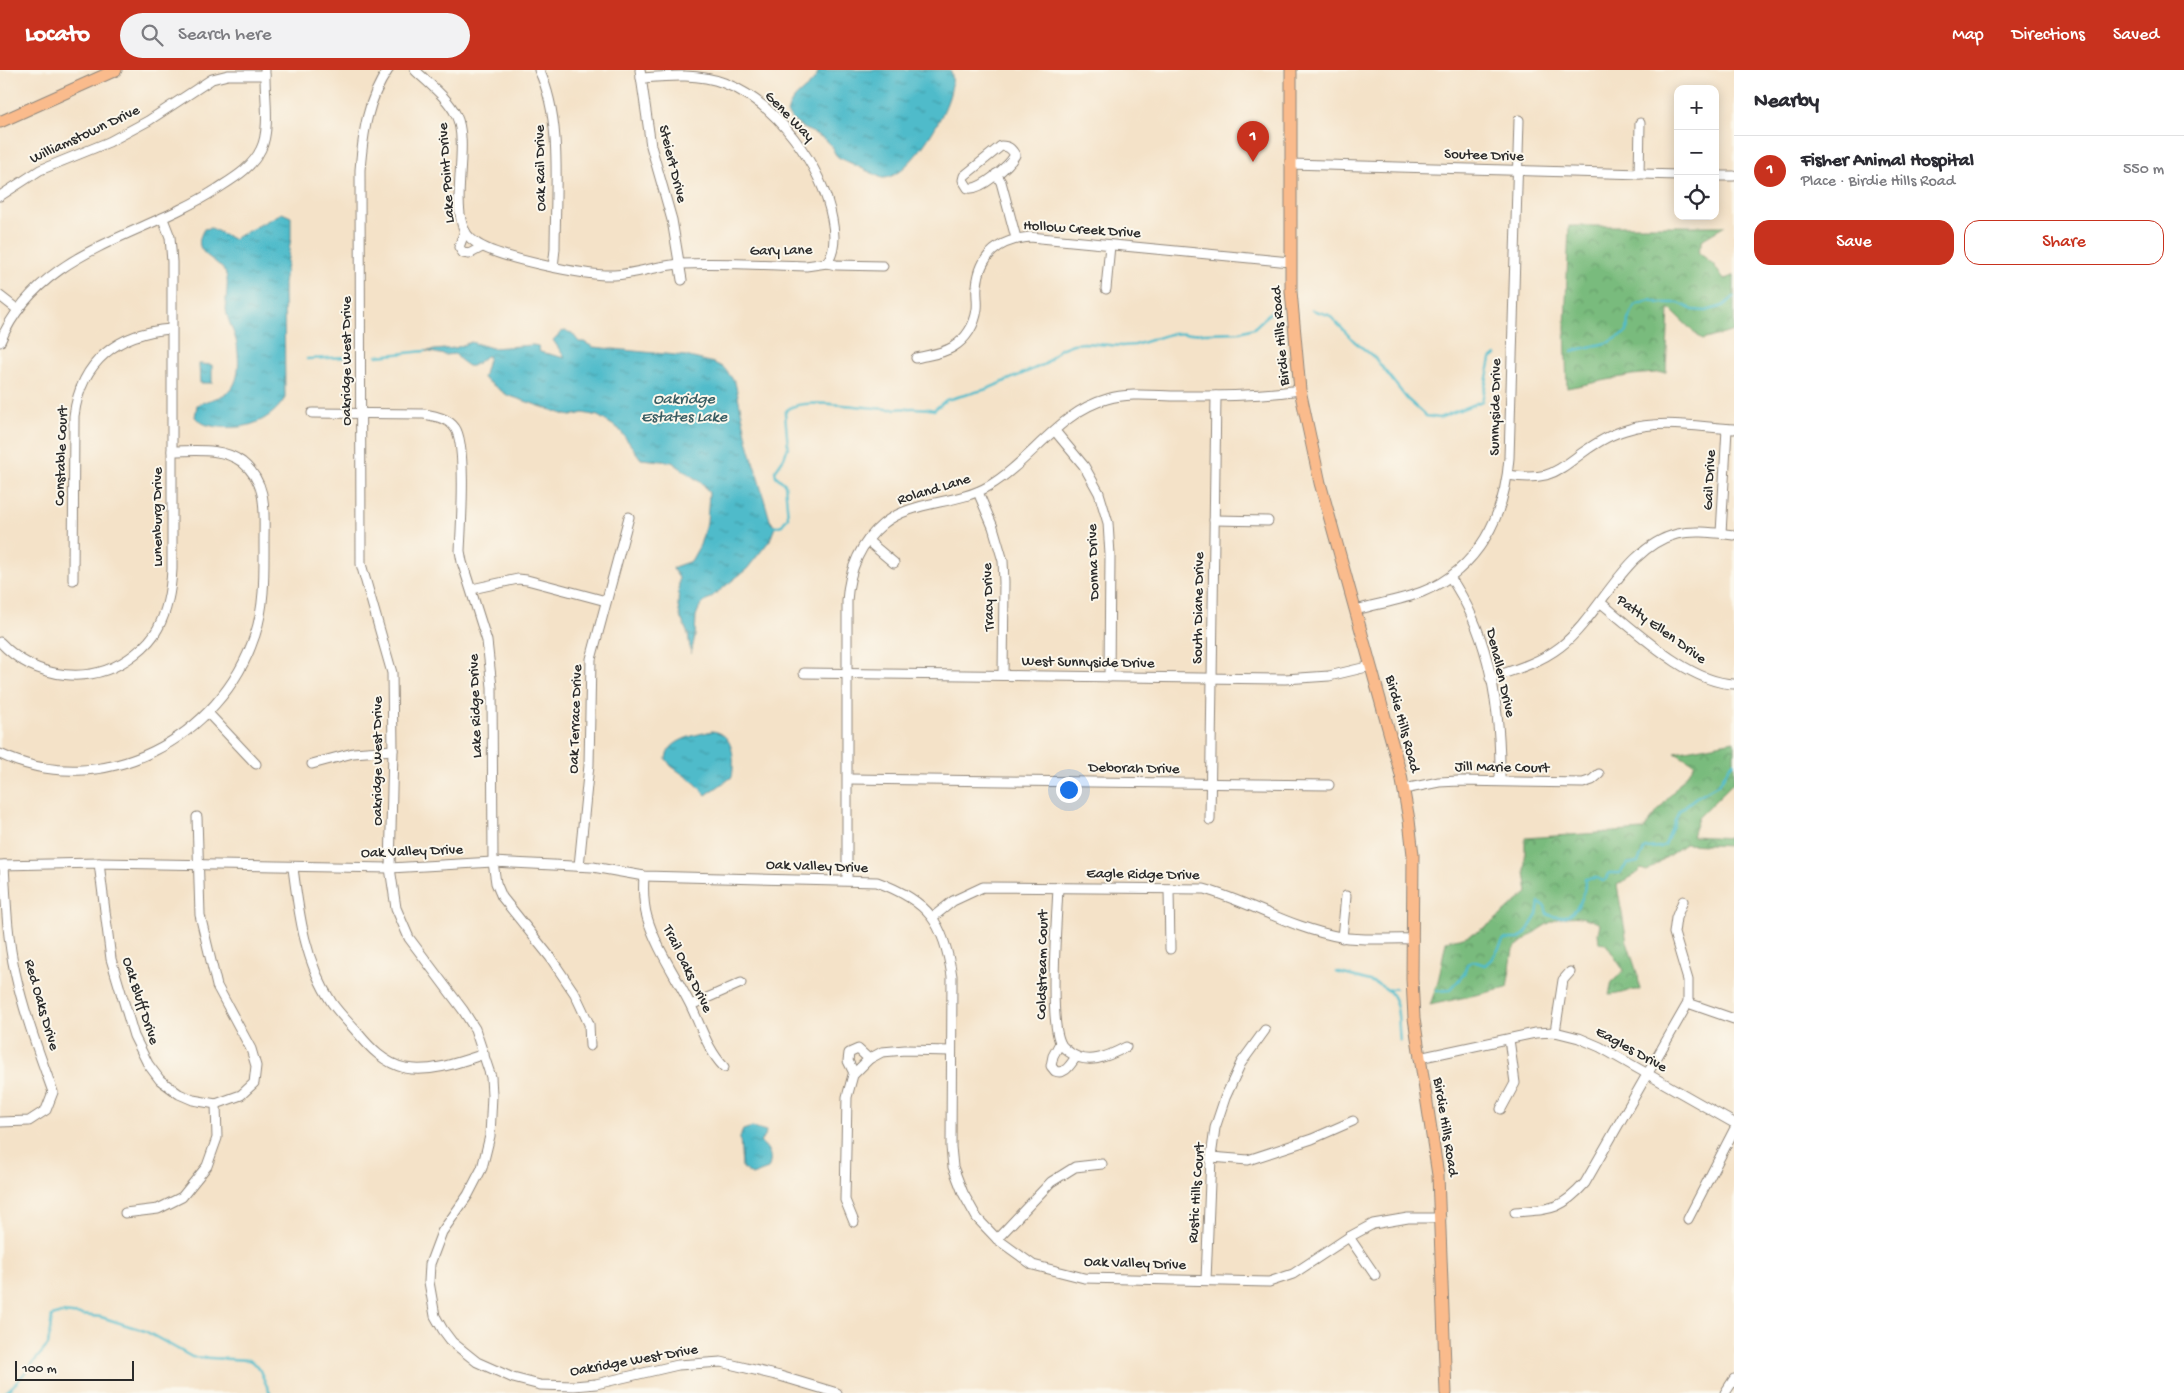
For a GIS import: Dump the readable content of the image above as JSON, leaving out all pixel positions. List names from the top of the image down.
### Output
{
  "streets": {
    "main road": ["Birdie Hills Road"],
    "street": [
      "Gene Way",
      "Williamstown Drive",
      "Soutee Drive",
      "Steiert Drive",
      "Oak Rail Drive",
      "Lake Point Drive",
      "Hollow Creek Drive",
      "Gary Lane",
      "Oakridge West Drive",
      "Sunnyside Drive",
      "Constable Court",
      "Gail Drive",
      "Roland Lane",
      "Lunenburg Drive",
      "Donna Drive",
      "Tracy Drive",
      "South Diane Drive",
      "Patty Ellen Drive",
      "West Sunnyside Drive",
      "Denallen Drive",
      "Lake Ridge Drive",
      "Oak Terrace Drive",
      "Jill Marie Court",
      "Deborah Drive",
      "Oak Valley Drive",
      "Eagle Ridge Drive",
      "Coldstream Court",
      "Trail Oaks Drive",
      "Oak Bluff Drive",
      "Red Oaks Drive",
      "Eagles Drive",
      "Rustic Hills Court"
    ]
  },
  "crossings": [
    ["Gene Way", "Steiert Drive"],
    ["Gene Way", "Gary Lane"],
    ["Soutee Drive", "Birdie Hills Road"],
    ["Soutee Drive", "Sunnyside Drive"],
    ["Steiert Drive", "Lake Point Drive"],
    ["Steiert Drive", "Gary Lane"],
    ["Oak Rail Drive", "Lake Point Drive"],
    ["Lake Point Drive", "Gary Lane"],
    ["Hollow Creek Drive", "Birdie Hills Road"],
    ["Birdie Hills Road", "Sunnyside Drive"],
    ["Birdie Hills Road", "Roland Lane"],
    ["Birdie Hills Road", "West Sunnyside Drive"],
    ["Birdie Hills Road", "Jill Marie Court"],
    ["Birdie Hills Road", "Oak Valley Drive"],
    ["Birdie Hills Road", "Eagle Ridge Drive"],
    ["Birdie Hills Road", "Eagles Drive"],
    ["Oakridge West Drive", "Lake Ridge Drive"],
    ["Oakridge West Drive", "Oak Valley Drive"],
    ["Sunnyside Drive", "Denallen Drive"],
    ["Constable Court", "Lunenburg Drive"],
    ["Roland Lane", "Donna Drive"],
    ["Roland Lane", "Tracy Drive"],
    ["Roland Lane", "South Diane Drive"],
    ["Roland Lane", "West Sunnyside Drive"],
    ["Roland Lane", "Deborah Drive"],
    ["Roland Lane", "Oak Valley Drive"],
    ["Donna Drive", "West Sunnyside Drive"],
    ["Tracy Drive", "West Sunnyside Drive"],
    ["South Diane Drive", "West Sunnyside Drive"],
    ["South Diane Drive", "Deborah Drive"],
    ["Denallen Drive", "Jill Marie Court"],
    ["Lake Ridge Drive", "Oak Valley Drive"],
    ["Oak Terrace Drive", "Oak Valley Drive"],
    ["Oak Valley Drive", "Eagle Ridge Drive"],
    ["Oak Valley Drive", "Trail Oaks Drive"],
    ["Oak Valley Drive", "Oak Bluff Drive"],
    ["Oak Valley Drive", "Red Oaks Drive"],
    ["Oak Valley Drive", "Rustic Hills Court"],
    ["Eagle Ridge Drive", "Coldstream Court"]
  ],
  "water": ["Oakridge Estates Lake"],
  "scale_bar": "100 m",
  "page": {
    "header": "Locato",
    "search": "Search here",
    "nav": ["Map", "Directions", "Saved"],
    "heading": "Nearby",
    "map_buttons": ["+", "−"],
    "pins": "1",
    "list": [
      {
        "mark": "1",
        "name": "Fisher Animal Hospital",
        "note": "Place · Birdie Hills Road",
        "value": "550 m"
      }
    ],
    "buttons": ["Save", "Share"],
    "scale": "100 m"
  }
}
